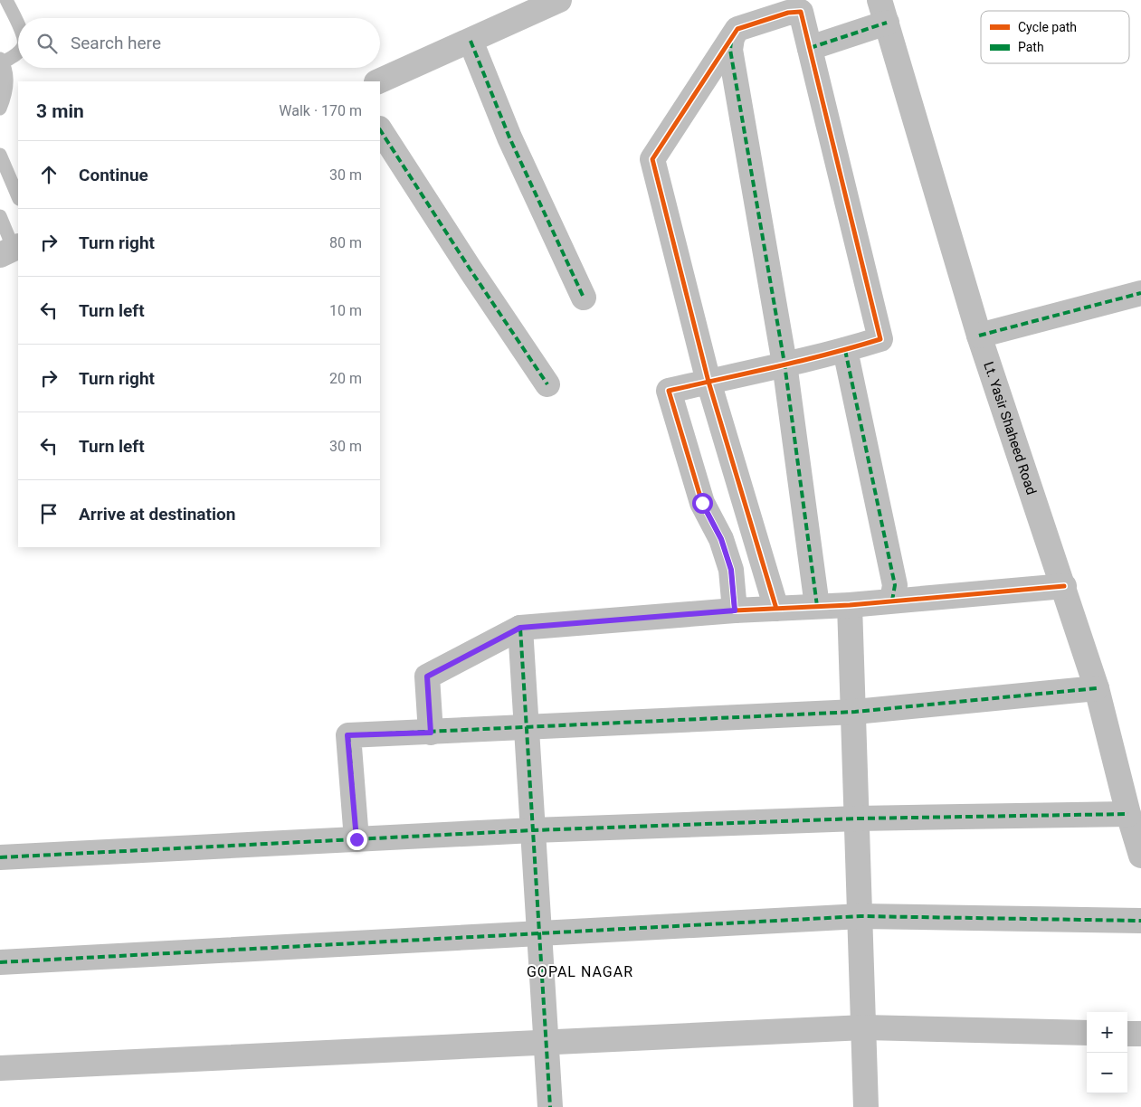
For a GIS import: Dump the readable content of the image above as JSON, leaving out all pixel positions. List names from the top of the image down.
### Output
{
  "streets": {
    "street": ["Lt. Yasir Shaheed Road"]
  },
  "districts": ["GOPAL NAGAR"],
  "legend": ["Cycle path", "Path"],
  "page": {
    "search": "Search here",
    "heading": ["3 min", "Walk · 170 m"],
    "list": [
      ["Continue", "30 m"],
      ["Turn right", "80 m"],
      ["Turn left", "10 m"],
      ["Turn right", "20 m"],
      ["Turn left", "30 m"],
      "Arrive at destination"
    ],
    "map_buttons": ["+", "−"]
  }
}
